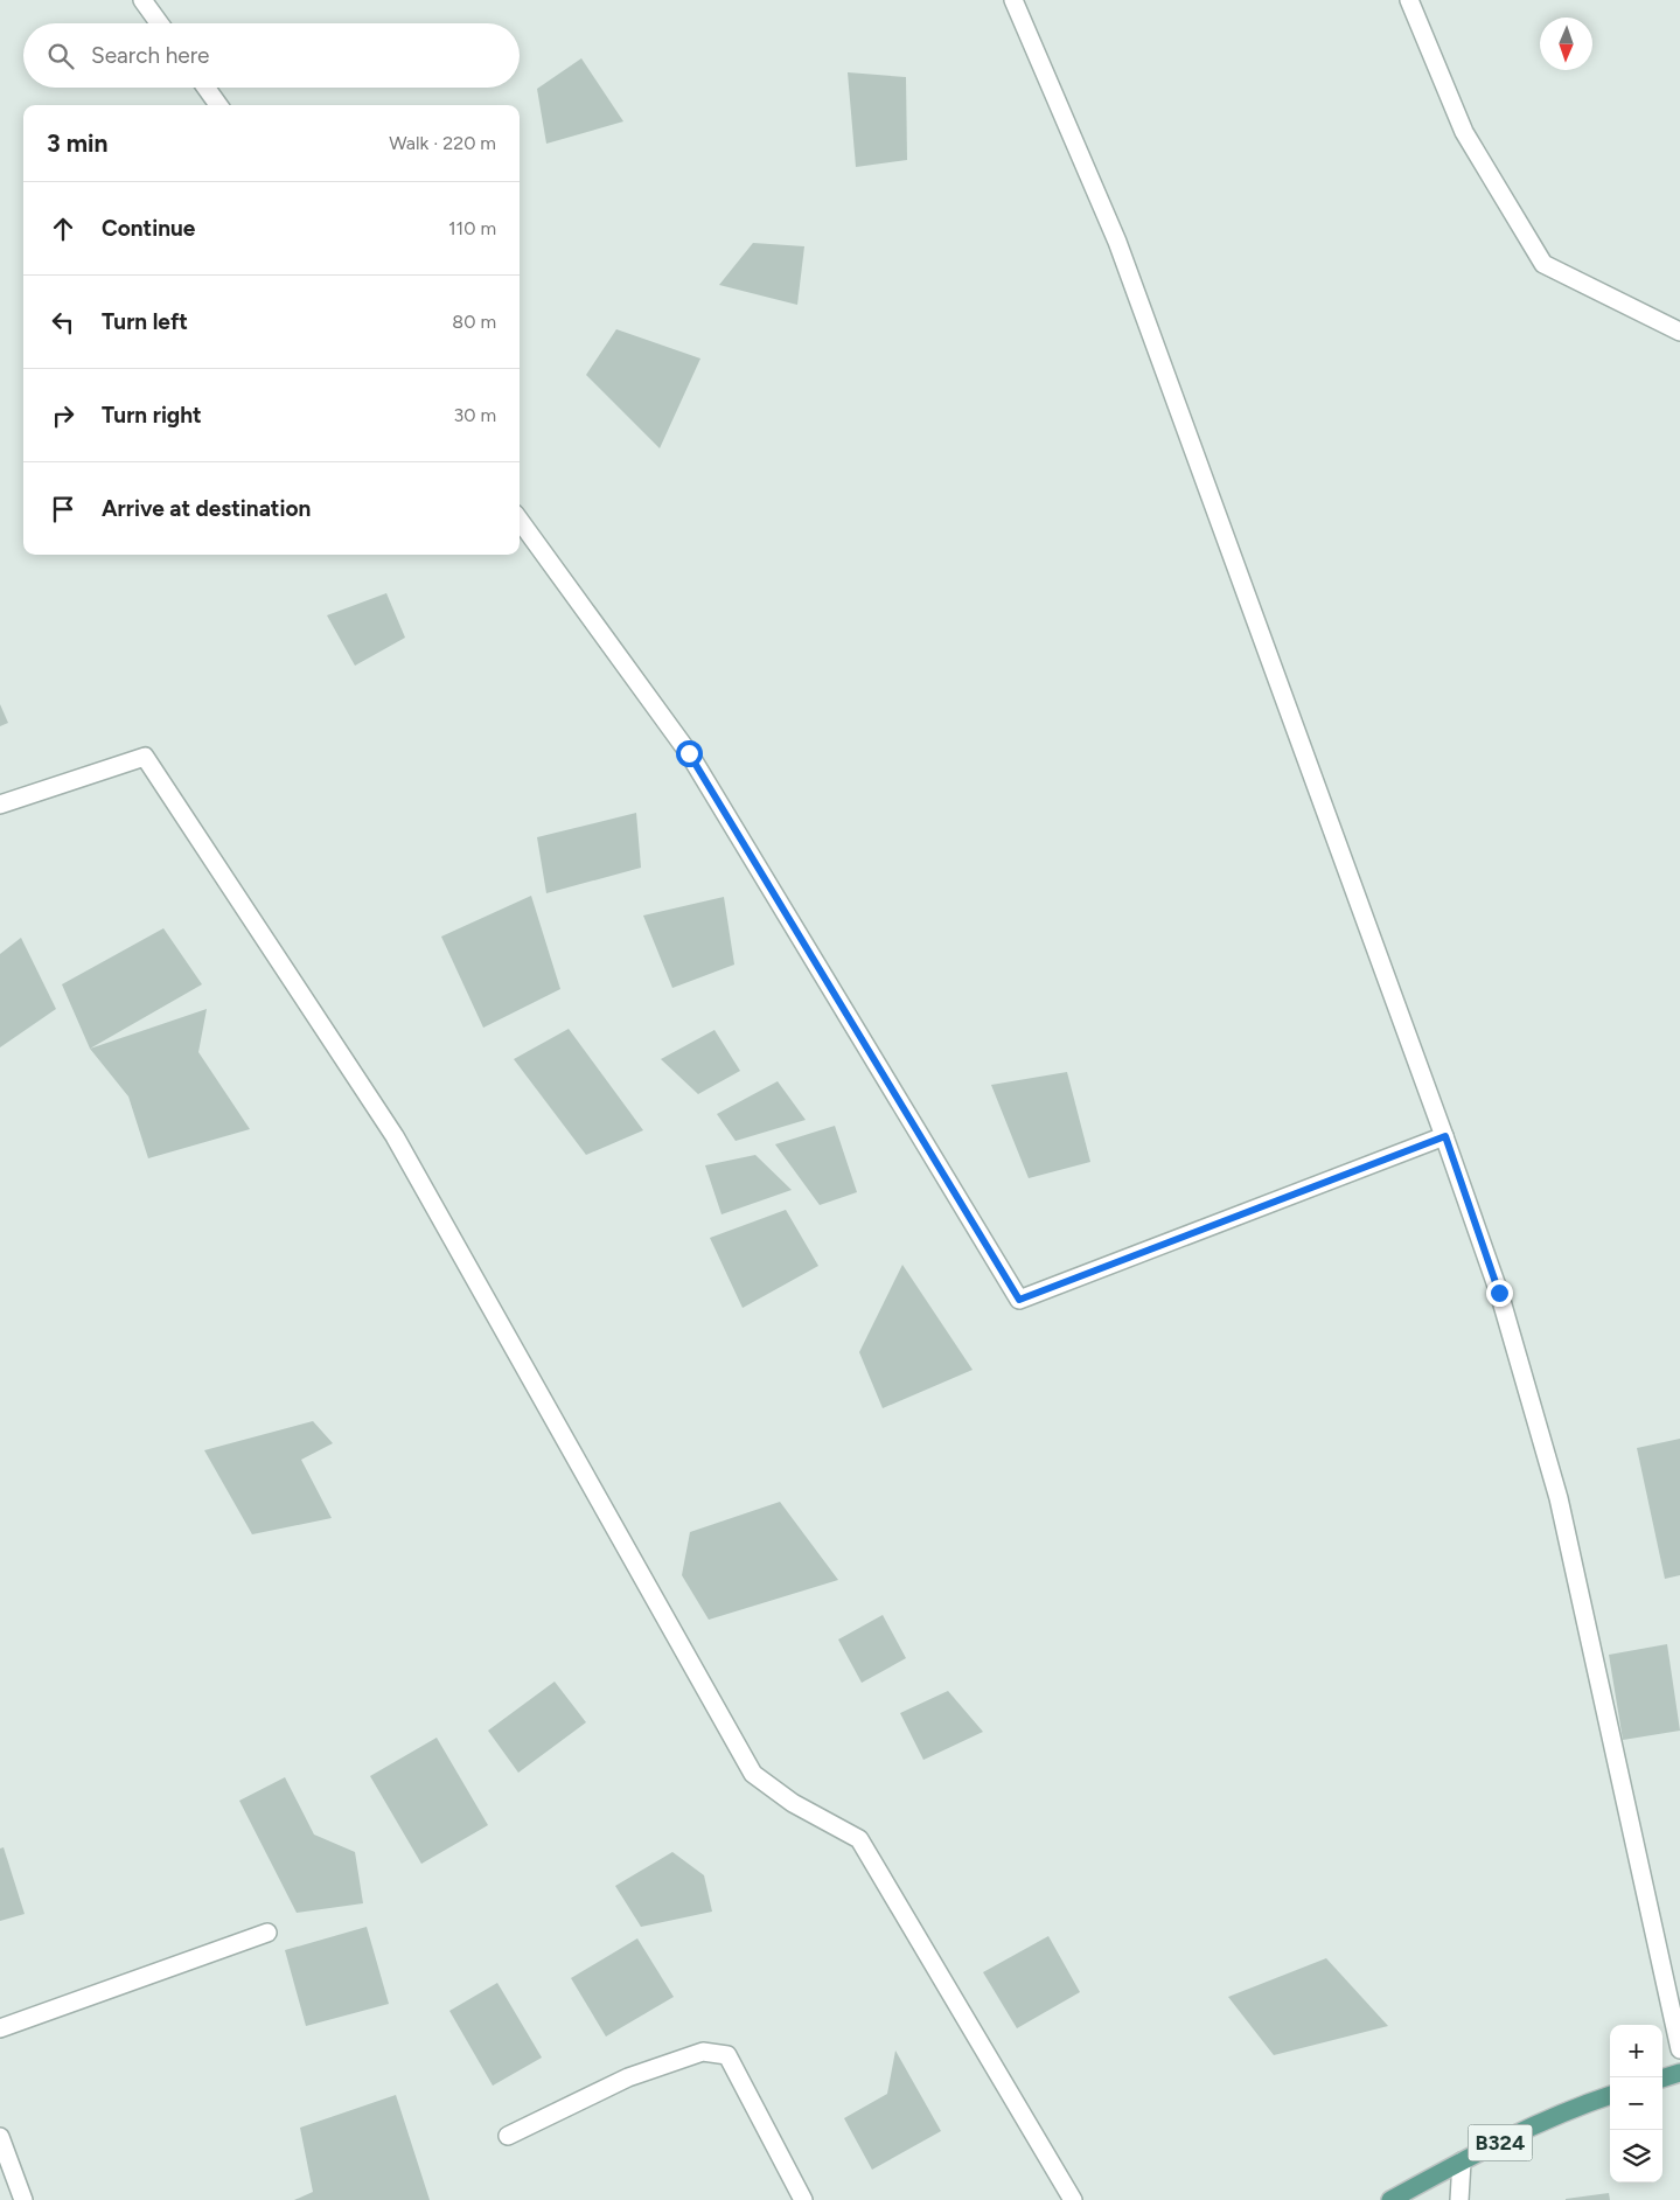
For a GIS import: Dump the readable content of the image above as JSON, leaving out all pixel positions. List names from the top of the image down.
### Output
{
  "streets": {
    "main road": ["B324"]
  },
  "north": "bottom",
  "page": {
    "search": "Search here",
    "heading": ["3 min", "Walk · 220 m"],
    "list": [
      ["Continue", "110 m"],
      ["Turn left", "80 m"],
      ["Turn right", "30 m"],
      "Arrive at destination"
    ],
    "map_buttons": ["+", "−"]
  }
}
